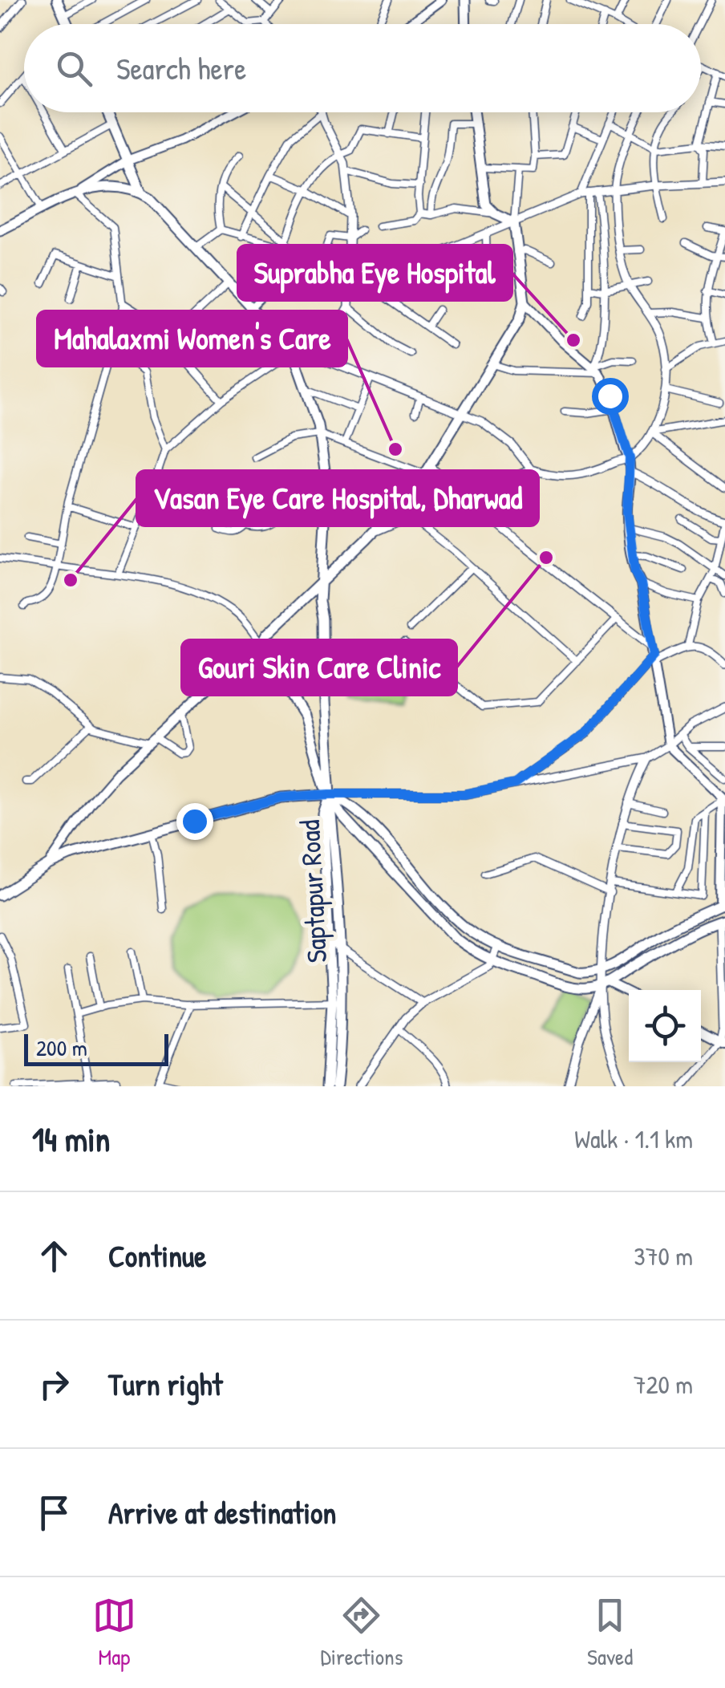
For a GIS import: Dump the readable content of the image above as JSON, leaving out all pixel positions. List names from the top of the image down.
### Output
{
  "streets": {
    "main road": ["Saptapur Road"]
  },
  "places": [
    "Suprabha Eye Hospital",
    "Mahalaxmi Women's Care",
    "Gouri Skin Care Clinic",
    "Vasan Eye Care Hospital, Dharwad"
  ],
  "scale_bar": "200 m",
  "page": {
    "search": "Search here",
    "scale": "200 m",
    "heading": ["14 min", "Walk · 1.1 km"],
    "list": [
      ["Continue", "370 m"],
      ["Turn right", "720 m"],
      "Arrive at destination"
    ],
    "nav": ["Map", "Directions", "Saved"]
  }
}
